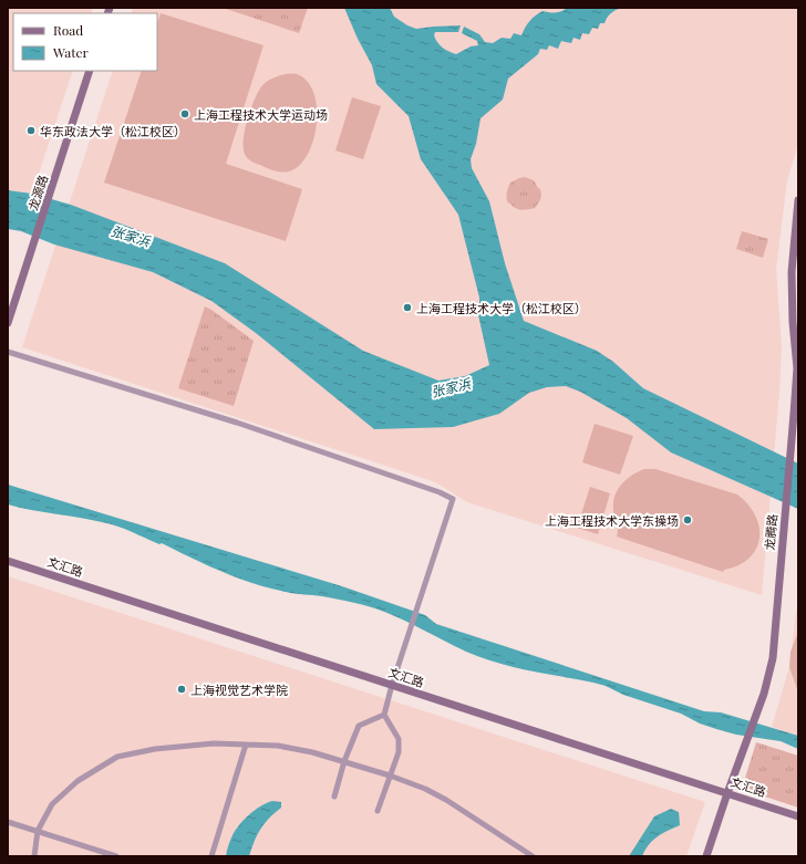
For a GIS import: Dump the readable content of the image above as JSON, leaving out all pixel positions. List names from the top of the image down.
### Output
{
  "streets": {
    "main road": ["龙源路", "龙腾路", "文汇路"]
  },
  "crossings": [
    ["龙腾路", "文汇路"]
  ],
  "water": ["张家浜"],
  "places": [
    "上海工程技术大学运动场",
    "华东政法大学（松江校区）",
    "上海工程技术大学（松江校区）",
    "上海工程技术大学东操场",
    "上海视觉艺术学院"
  ],
  "legend": ["Road", "Water"]
}
